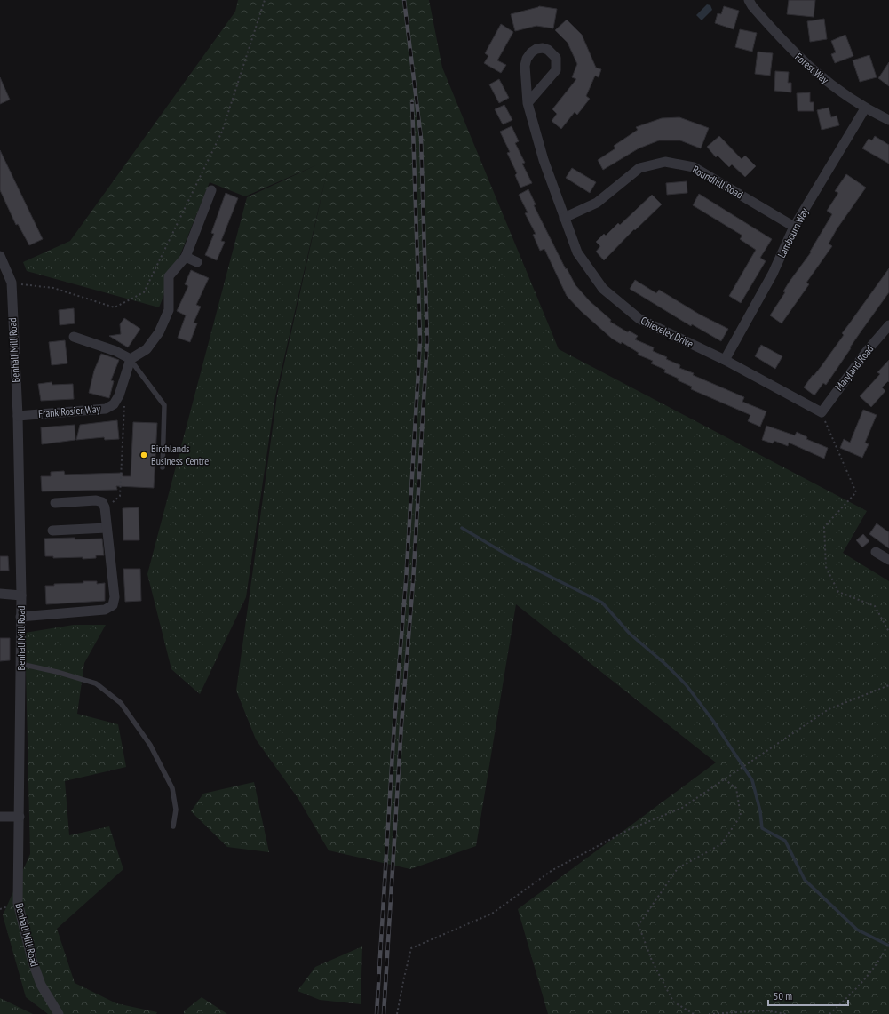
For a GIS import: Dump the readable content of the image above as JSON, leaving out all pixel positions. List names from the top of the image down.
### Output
{
  "streets": {
    "street": [
      "Forest Way",
      "Roundhill Road",
      "Lambourn Way",
      "Chieveley Drive",
      "Benhall Mill Road",
      "Maryland Road",
      "Frank Rosier Way"
    ]
  },
  "crossings": [
    ["Forest Way", "Lambourn Way"],
    ["Roundhill Road", "Lambourn Way"],
    ["Roundhill Road", "Chieveley Drive"],
    ["Lambourn Way", "Chieveley Drive"],
    ["Chieveley Drive", "Maryland Road"],
    ["Benhall Mill Road", "Frank Rosier Way"]
  ],
  "places": ["Birchlands Business Centre"],
  "scale_bar": "50 m"
}
